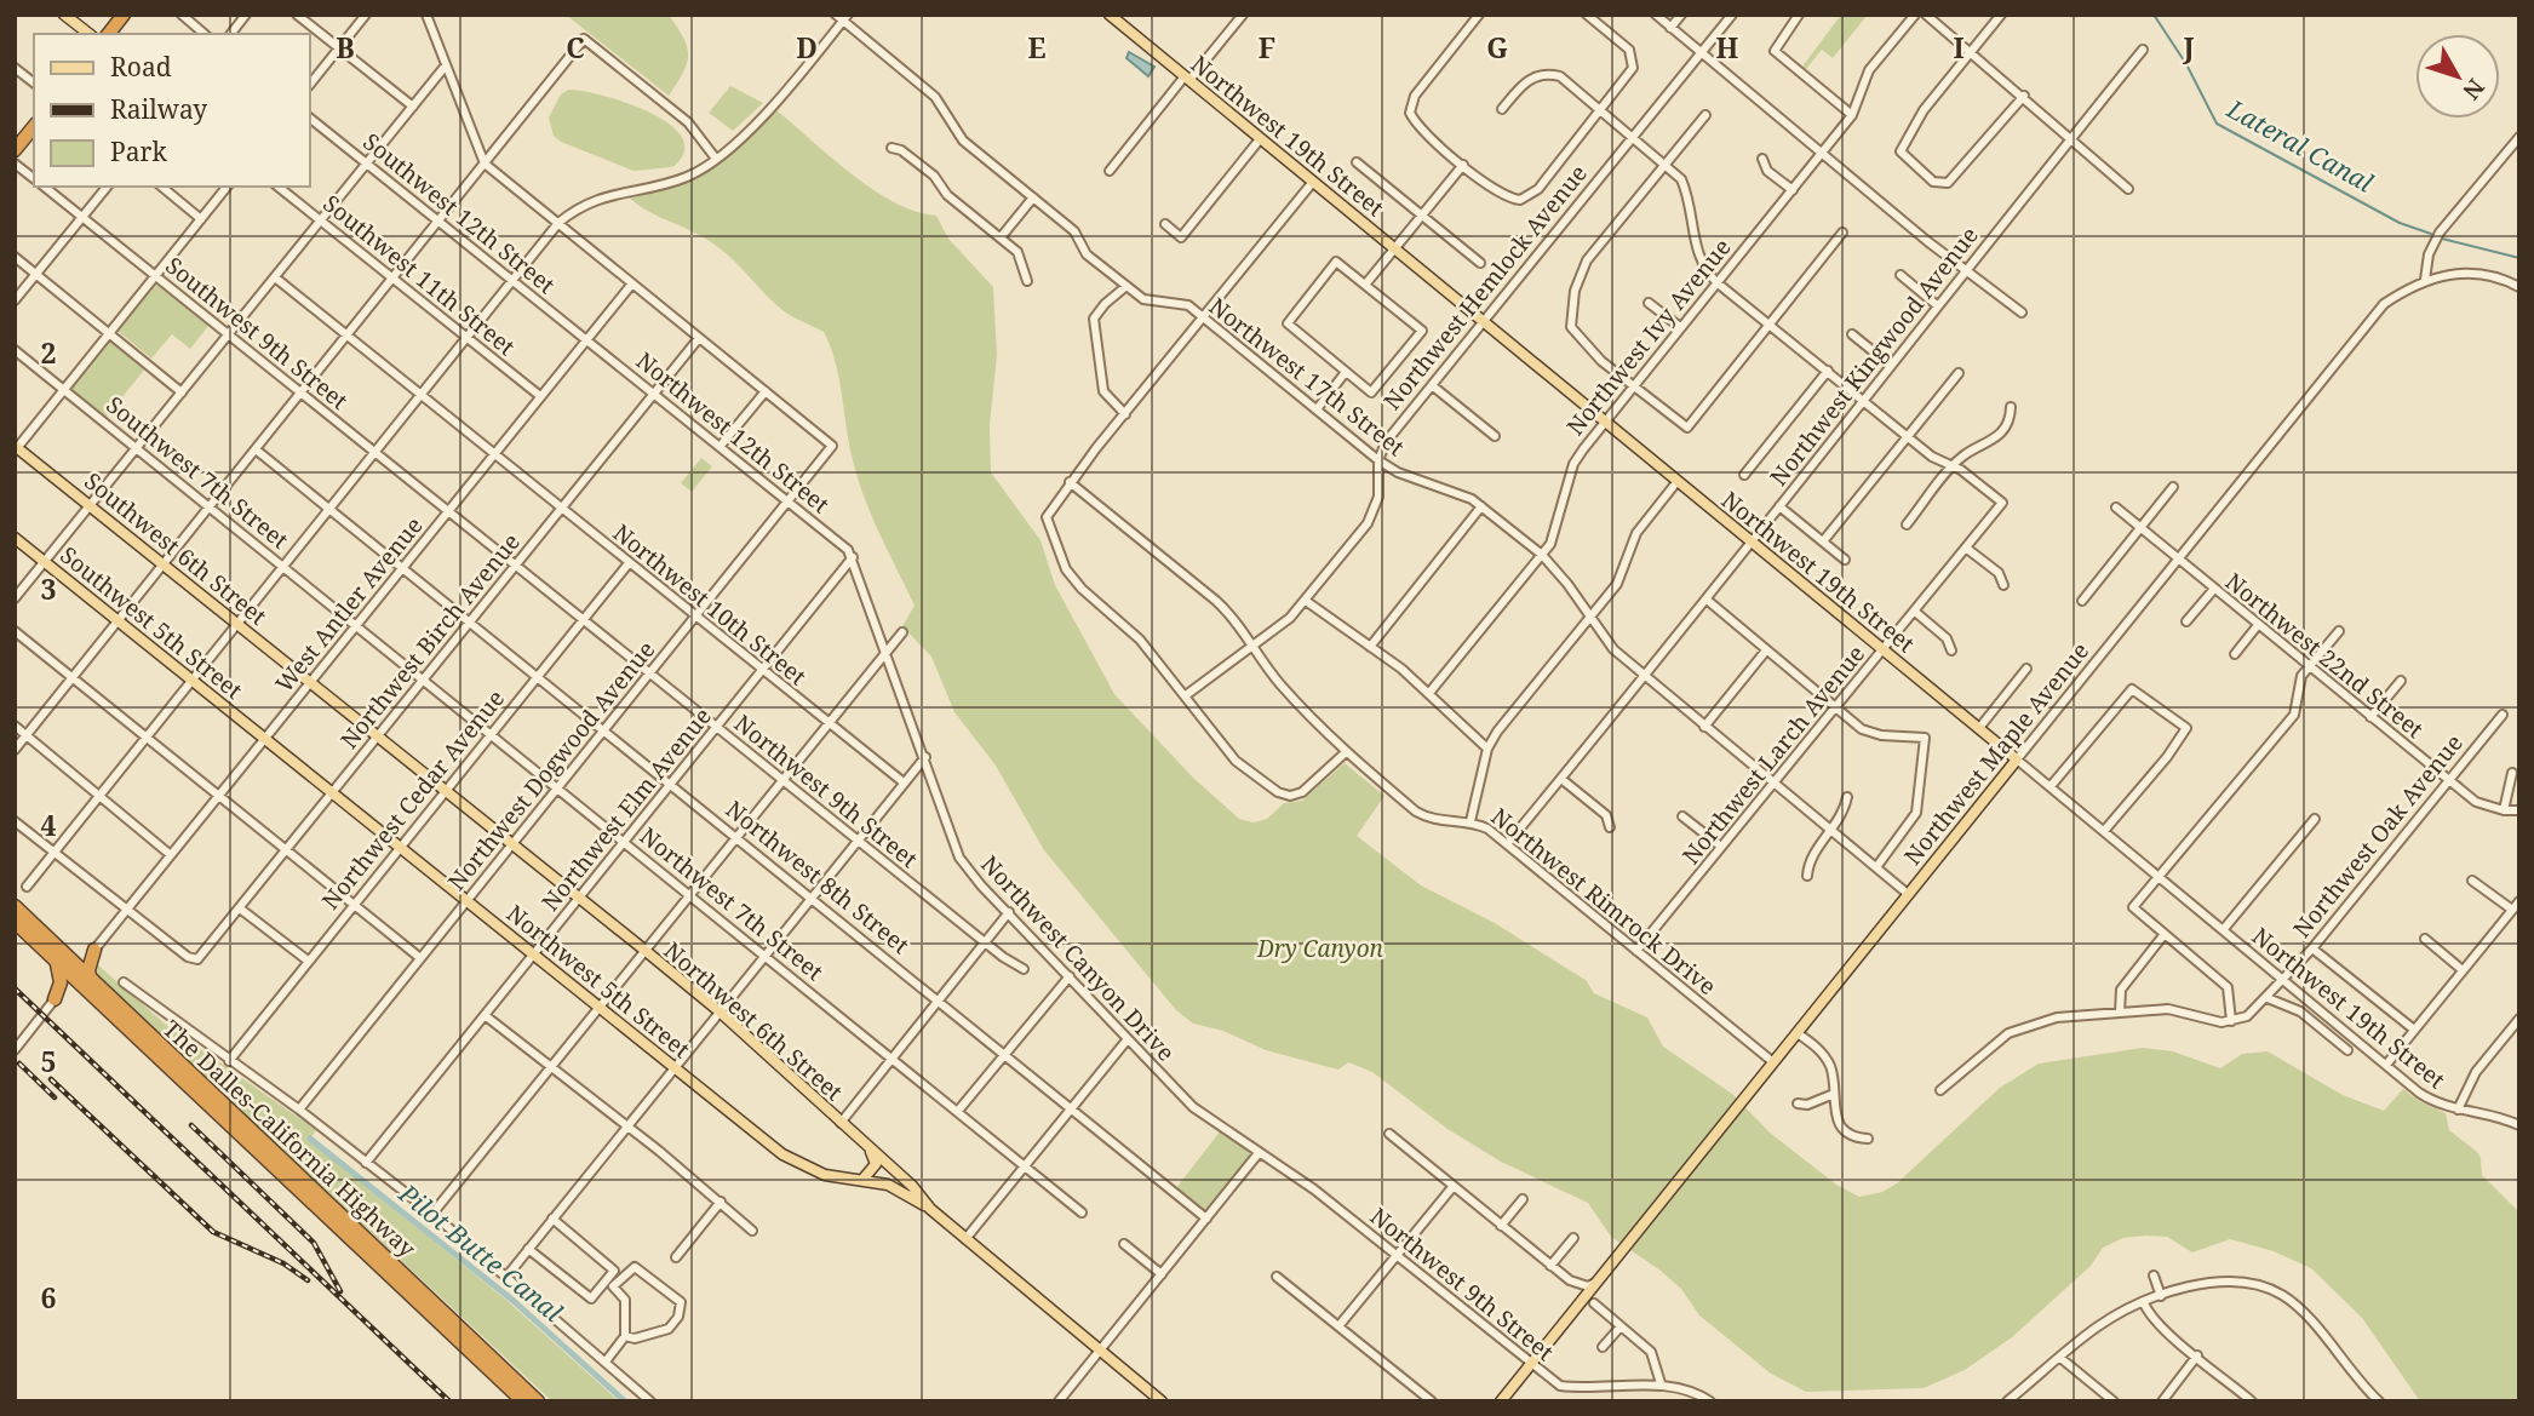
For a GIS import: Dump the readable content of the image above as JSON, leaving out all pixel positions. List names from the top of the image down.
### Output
{
  "streets": {
    "highway": ["The Dalles-California Highway"],
    "main road": [
      "Northwest 19th Street",
      "Southwest 6th Street",
      "Southwest 5th Street",
      "Northwest Maple Avenue",
      "Northwest 5th Street",
      "Northwest 6th Street"
    ],
    "street": [
      "Southwest 12th Street",
      "Southwest 11th Street",
      "Northwest Hemlock Avenue",
      "Southwest 9th Street",
      "Northwest Ivy Avenue",
      "Northwest Kingwood Avenue",
      "Northwest 17th Street",
      "Northwest 12th Street",
      "Southwest 7th Street",
      "West Antler Avenue",
      "Northwest 10th Street",
      "Northwest Birch Avenue",
      "Northwest 22nd Street",
      "Northwest Larch Avenue",
      "Northwest Dogwood Avenue",
      "Northwest 9th Street",
      "Northwest Cedar Avenue",
      "Northwest Elm Avenue",
      "Northwest Oak Avenue",
      "Northwest 8th Street",
      "Northwest Rimrock Drive",
      "Northwest 7th Street",
      "Northwest Canyon Drive"
    ]
  },
  "crossings": [
    ["Northwest 19th Street", "Northwest Hemlock Avenue"],
    ["Northwest 19th Street", "Northwest Ivy Avenue"],
    ["Northwest 19th Street", "Northwest Kingwood Avenue"],
    ["Northwest 19th Street", "Northwest Maple Avenue"],
    ["Northwest 19th Street", "Northwest Larch Avenue"],
    ["Northwest 19th Street", "Northwest Oak Avenue"],
    ["Southwest 12th Street", "Northwest 12th Street"],
    ["Southwest 12th Street", "West Antler Avenue"],
    ["Southwest 11th Street", "West Antler Avenue"],
    ["Northwest Hemlock Avenue", "Northwest 17th Street"],
    ["Northwest Hemlock Avenue", "Northwest Rimrock Drive"],
    ["Southwest 9th Street", "West Antler Avenue"],
    ["Southwest 9th Street", "Northwest 9th Street"],
    ["Northwest Ivy Avenue", "Northwest 17th Street"],
    ["Northwest Kingwood Avenue", "Northwest 17th Street"],
    ["Northwest Kingwood Avenue", "Northwest Rimrock Drive"],
    ["Northwest 17th Street", "Northwest Maple Avenue"],
    ["Northwest 17th Street", "Northwest Larch Avenue"],
    ["Northwest 12th Street", "West Antler Avenue"],
    ["Northwest 12th Street", "Northwest Birch Avenue"],
    ["Northwest 12th Street", "Northwest Dogwood Avenue"],
    ["Northwest 12th Street", "Northwest Elm Avenue"],
    ["Northwest 12th Street", "Northwest Canyon Drive"],
    ["Southwest 7th Street", "West Antler Avenue"],
    ["Southwest 7th Street", "Northwest 7th Street"],
    ["Southwest 6th Street", "West Antler Avenue"],
    ["Southwest 6th Street", "Northwest 6th Street"],
    ["West Antler Avenue", "Northwest 10th Street"],
    ["West Antler Avenue", "Southwest 5th Street"],
    ["West Antler Avenue", "Northwest Birch Avenue"],
    ["West Antler Avenue", "Northwest 9th Street"],
    ["West Antler Avenue", "Northwest 8th Street"],
    ["West Antler Avenue", "Northwest 7th Street"],
    ["West Antler Avenue", "Northwest 5th Street"],
    ["West Antler Avenue", "Northwest 6th Street"],
    ["Northwest 10th Street", "Northwest Birch Avenue"],
    ["Northwest 10th Street", "Northwest Dogwood Avenue"],
    ["Northwest 10th Street", "Northwest Cedar Avenue"],
    ["Northwest 10th Street", "Northwest Elm Avenue"],
    ["Southwest 5th Street", "Northwest 5th Street"],
    ["Northwest Birch Avenue", "Northwest 9th Street"],
    ["Northwest Birch Avenue", "Northwest 8th Street"],
    ["Northwest Birch Avenue", "Northwest 7th Street"],
    ["Northwest Birch Avenue", "Northwest 5th Street"],
    ["Northwest Birch Avenue", "Northwest 6th Street"],
    ["Northwest 22nd Street", "Northwest Maple Avenue"],
    ["Northwest 22nd Street", "Northwest Oak Avenue"],
    ["Northwest Maple Avenue", "Northwest 9th Street"],
    ["Northwest Maple Avenue", "Northwest Rimrock Drive"],
    ["Northwest Larch Avenue", "Northwest Rimrock Drive"],
    ["Northwest Dogwood Avenue", "Northwest 9th Street"],
    ["Northwest Dogwood Avenue", "Northwest 8th Street"],
    ["Northwest Dogwood Avenue", "Northwest 7th Street"],
    ["Northwest Dogwood Avenue", "Northwest 5th Street"],
    ["Northwest Dogwood Avenue", "Northwest 6th Street"],
    ["Northwest 9th Street", "Northwest Cedar Avenue"],
    ["Northwest 9th Street", "Northwest Elm Avenue"],
    ["Northwest 9th Street", "Northwest Canyon Drive"],
    ["Northwest Cedar Avenue", "Northwest 8th Street"],
    ["Northwest Cedar Avenue", "Northwest 7th Street"],
    ["Northwest Cedar Avenue", "Northwest 5th Street"],
    ["Northwest Cedar Avenue", "Northwest 6th Street"],
    ["Northwest Elm Avenue", "Northwest 8th Street"],
    ["Northwest Elm Avenue", "Northwest 7th Street"],
    ["Northwest Elm Avenue", "Northwest Canyon Drive"],
    ["Northwest Elm Avenue", "Northwest 5th Street"],
    ["Northwest Elm Avenue", "Northwest 6th Street"],
    ["Northwest 5th Street", "Northwest 6th Street"]
  ],
  "water": ["Lateral Canal", "Pilot Butte Canal"],
  "parks": ["Dry Canyon"],
  "legend": ["Road", "Railway", "Park"],
  "north": "bottom right",
  "grid": {
    "columns": [
      "B",
      "C",
      "D",
      "E",
      "F",
      "G",
      "H",
      "I",
      "J"
    ],
    "rows": [
      "2",
      "3",
      "4",
      "5",
      "6"
    ]
  }
}
